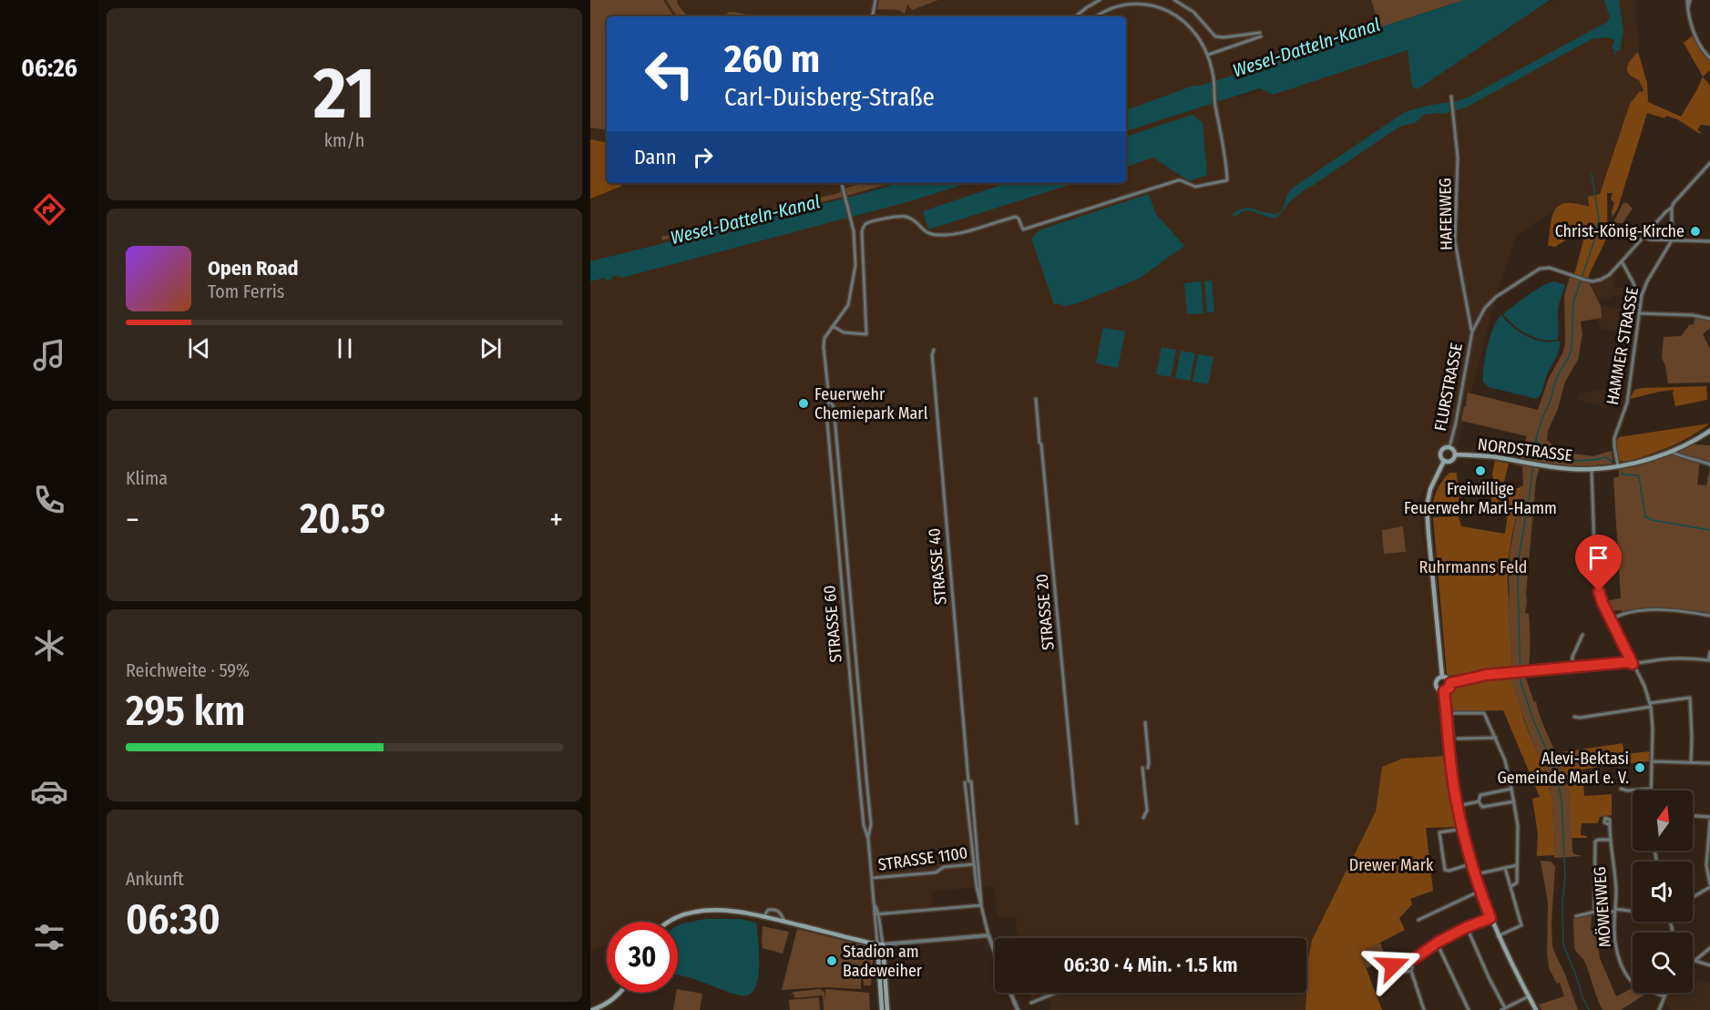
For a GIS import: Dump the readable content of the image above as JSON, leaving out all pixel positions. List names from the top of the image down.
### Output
{
  "streets": {
    "main road": ["NORDSTRASSE"],
    "street": [
      "HAFENWEG",
      "HAMMER STRASSE",
      "FLURSTRASSE",
      "STRASSE 40",
      "STRASSE 20",
      "STRASSE 60",
      "STRASSE 1100",
      "MÖWENWEG"
    ]
  },
  "crossings": [
    ["HAFENWEG", "FLURSTRASSE"],
    ["HAMMER STRASSE", "NORDSTRASSE"],
    ["FLURSTRASSE", "NORDSTRASSE"],
    ["STRASSE 40", "STRASSE 1100"],
    ["STRASSE 60", "STRASSE 1100"]
  ],
  "water": ["Wesel-Datteln-Kanal"],
  "parks": ["Ruhrmanns Feld", "Drewer Mark"],
  "places": [
    "Christ-König-Kirche",
    "Feuerwehr Chemiepark Marl",
    "Freiwillige Feuerwehr Marl-Hamm",
    "Alevi-Bektasi Gemeinde Marl e. V.",
    "Stadion am Badeweiher"
  ],
  "north": "top",
  "page": {
    "tabs": "06:26",
    "tile": [
      ["21", "km/h"],
      "Klima",
      ["Reichweite · 59%", "295 km"],
      ["Ankunft", "06:30"]
    ],
    "turn": ["260 m", "Carl-Duisberg-Straße"],
    "then": "Dann",
    "song": ["Open Road", "Tom Ferris"],
    "heat": ["−", "20.5°", "+"],
    "limit": "30",
    "trip": "06:30 · 4 Min. · 1.5 km"
  }
}
